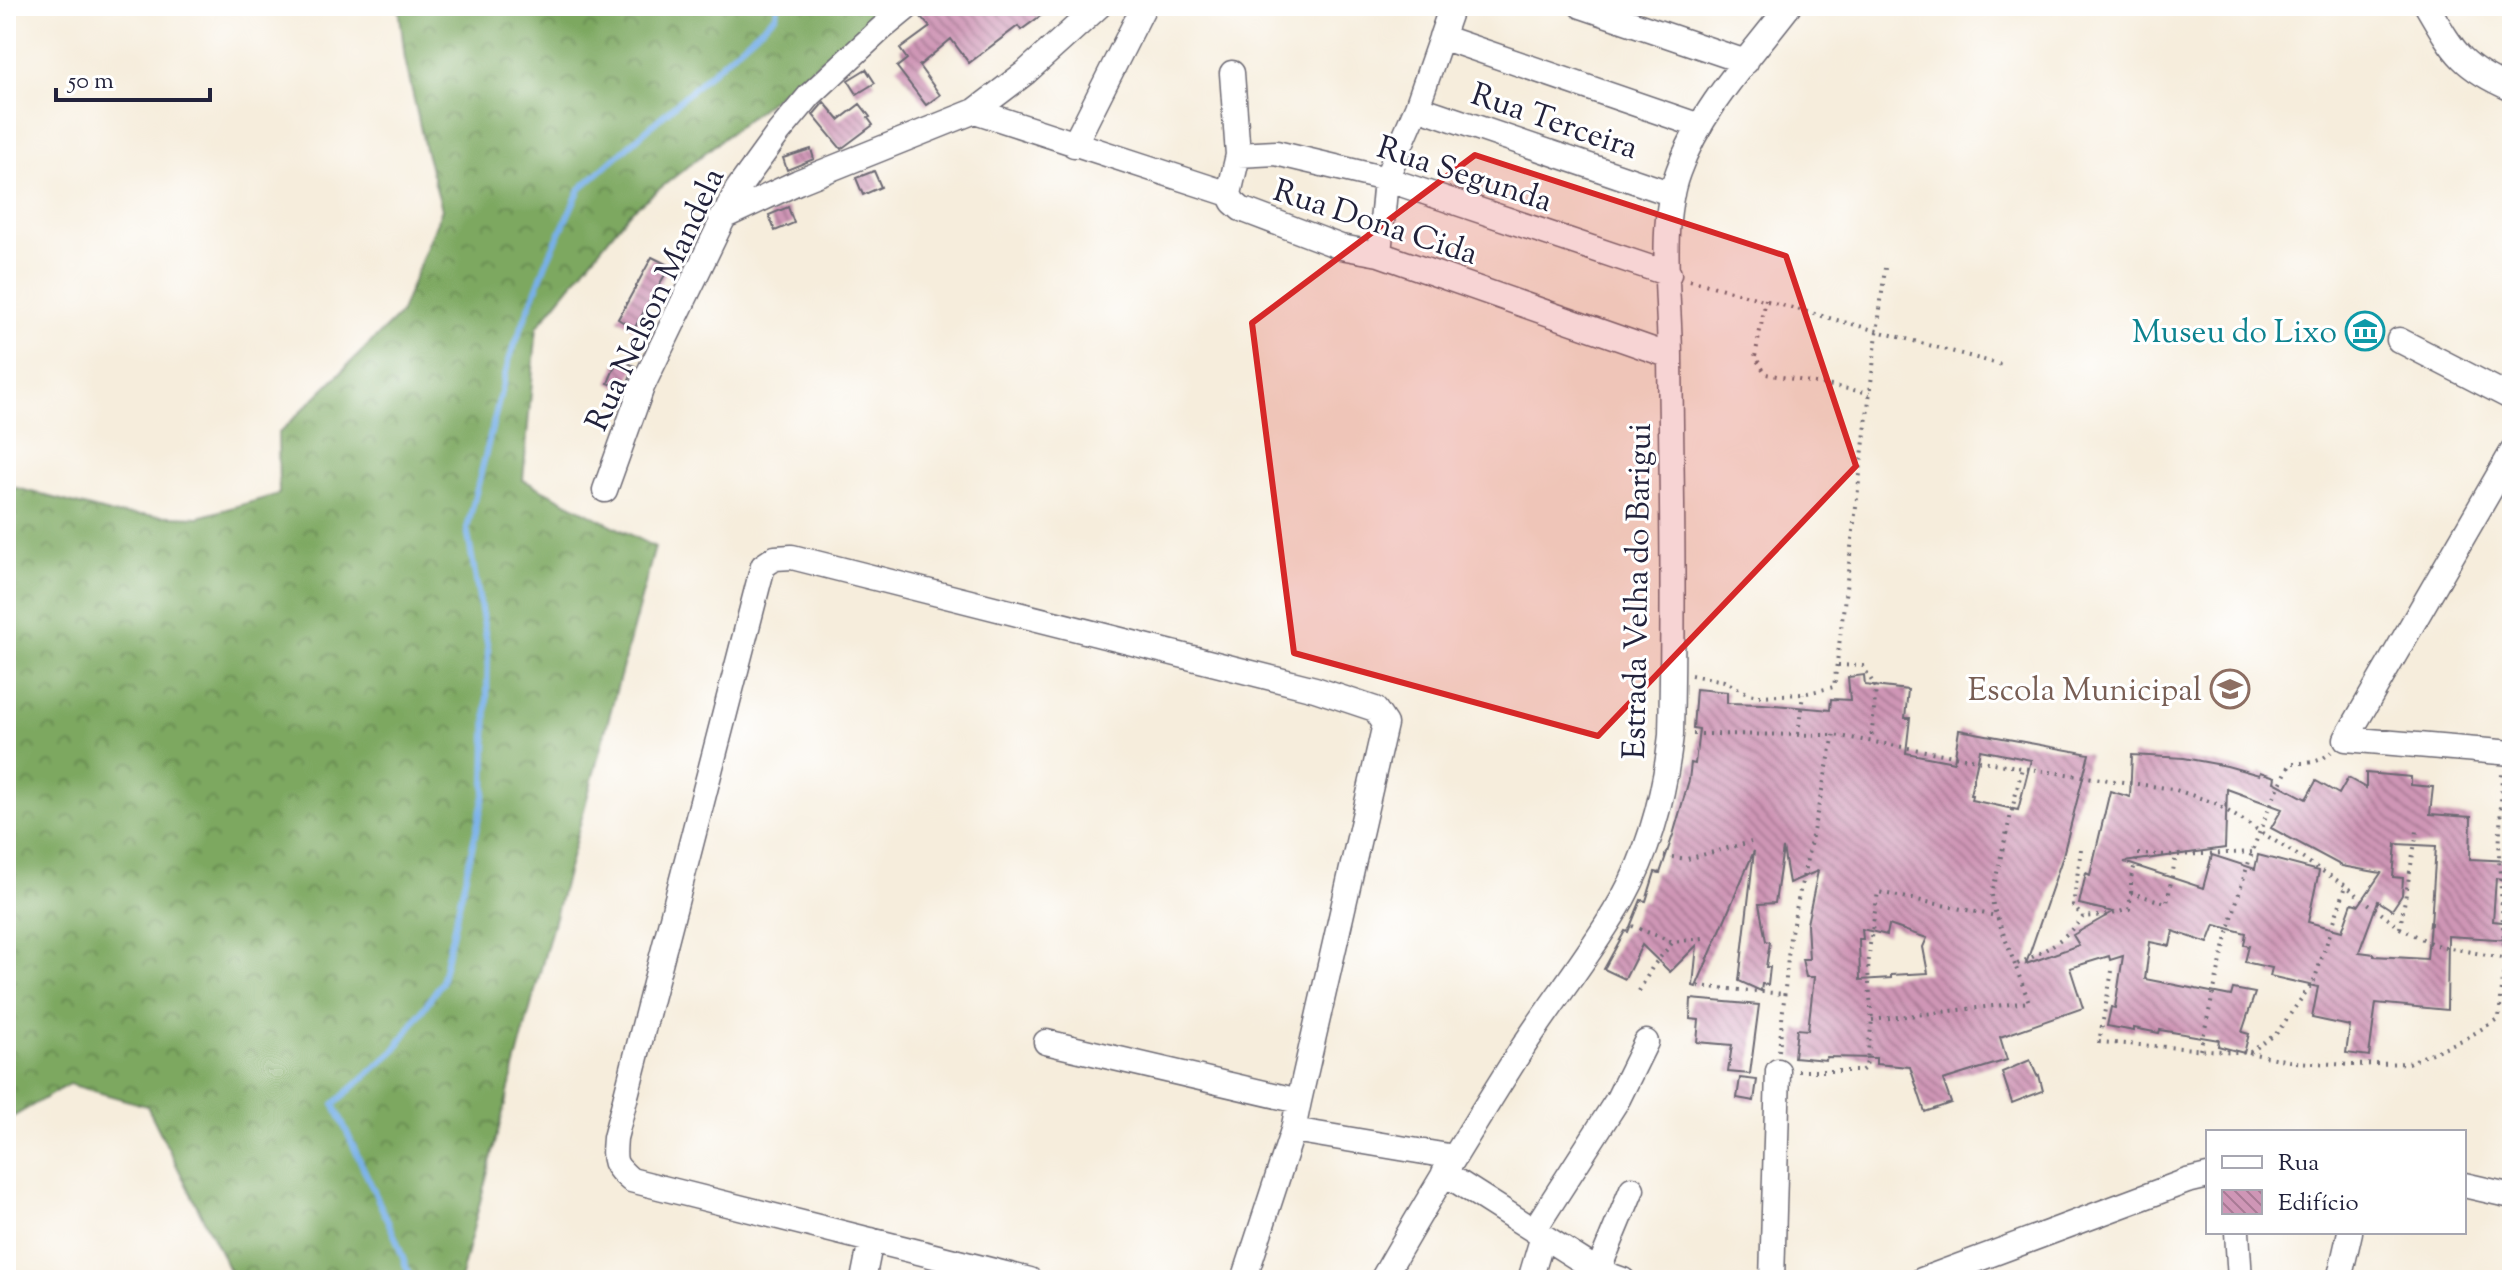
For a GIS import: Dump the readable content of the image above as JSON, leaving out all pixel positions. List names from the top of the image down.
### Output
{
  "streets": {
    "street": [
      "Rua Terceira",
      "Rua Segunda",
      "Rua Dona Cida",
      "Rua Nelson Mandela",
      "Estrada Velha do Barigui"
    ]
  },
  "crossings": [
    ["Rua Terceira", "Estrada Velha do Barigui"],
    ["Rua Segunda", "Estrada Velha do Barigui"],
    ["Rua Dona Cida", "Estrada Velha do Barigui"]
  ],
  "places": {
    "museum": ["Museu do Lixo"],
    "school or university": ["Escola Municipal"]
  },
  "legend": ["Rua", "Edifício"],
  "scale_bar": "50 m"
}
